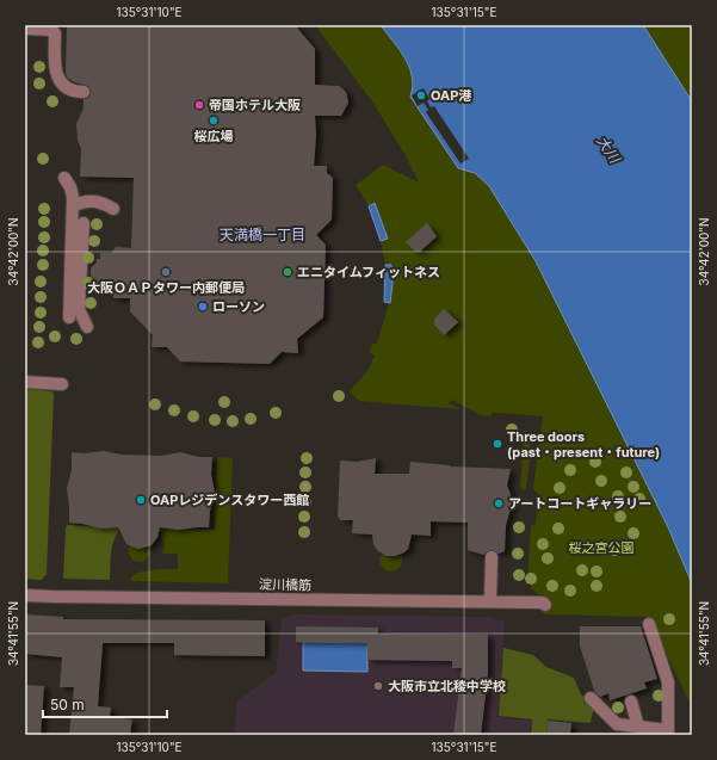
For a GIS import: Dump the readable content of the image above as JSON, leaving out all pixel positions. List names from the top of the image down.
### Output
{
  "streets": {
    "street": ["淀川橋筋"]
  },
  "districts": ["天満橋一丁目"],
  "water": ["大川"],
  "parks": ["桜之宮公園"],
  "places": [
    "OAP港",
    "帝国ホテル大阪",
    "桜広場",
    "大阪ＯＡＰタワー内郵便局",
    "エニタイムフィットネス",
    "ローソン",
    "Three doors (past・present・future)",
    "OAPレジデンスタワー西館",
    "アートコートギャラリー",
    "大阪市立北稜中学校"
  ],
  "scale_bar": "50 m",
  "coordinates": [
    "135°31'10\"E",
    "135°31'15\"E",
    "34°42'00\"N",
    "34°41'55\"N"
  ]
}
